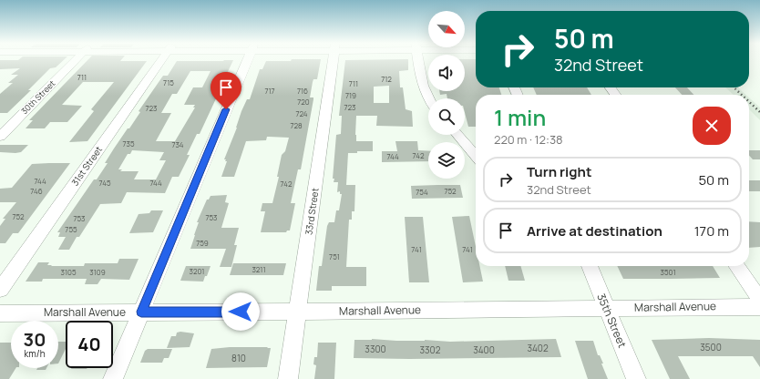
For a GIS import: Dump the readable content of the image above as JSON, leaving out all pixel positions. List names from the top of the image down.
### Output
{
  "streets": {
    "street": [
      "30th Street",
      "31st Street",
      "33rd Street",
      "Marshall Avenue",
      "35th Street"
    ]
  },
  "crossings": [
    ["33rd Street", "Marshall Avenue"],
    ["Marshall Avenue", "35th Street"]
  ],
  "house_numbers": [
    "711",
    "712",
    "715",
    "711",
    "717",
    "716",
    "719",
    "720",
    "723",
    "723",
    "724",
    "728",
    "735",
    "734",
    "742",
    "744",
    "744",
    "745",
    "744",
    "742",
    "746",
    "752",
    "754",
    "752",
    "753",
    "753",
    "755",
    "759",
    "741",
    "741",
    "751",
    "3211",
    "3201",
    "3105",
    "3109",
    "3501",
    "3500",
    "3402",
    "3300",
    "3302",
    "3400",
    "810"
  ],
  "north": "bottom right",
  "page": {
    "turn": ["50 m", "32nd Street"],
    "heading": ["1 min", "220 m · 12:38"],
    "list": [
      {
        "name": "Turn right",
        "note": "32nd Street",
        "value": "50 m"
      },
      {
        "name": "Arrive at destination",
        "value": "170 m"
      }
    ],
    "speed": "30 km/h",
    "limit": "40"
  }
}
